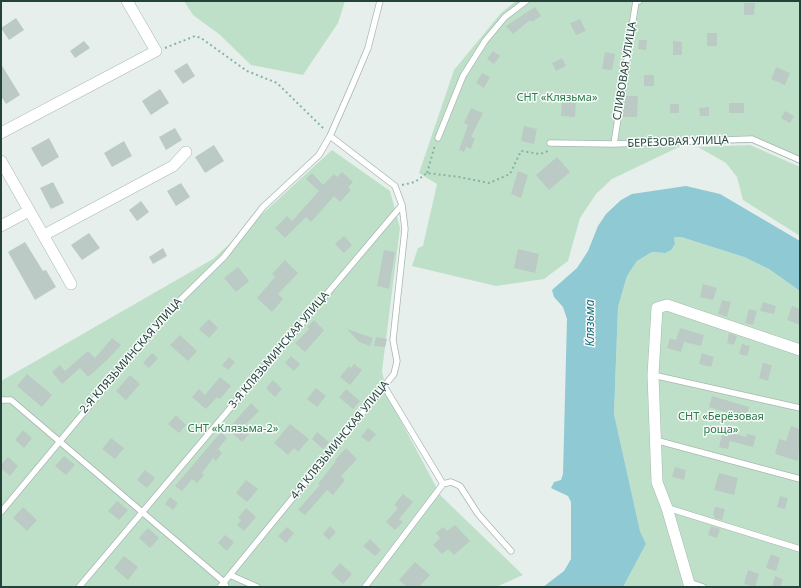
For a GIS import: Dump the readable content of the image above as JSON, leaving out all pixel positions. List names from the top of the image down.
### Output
{
  "streets": {
    "lane": [
      "СЛИВОВАЯ УЛИЦА",
      "БЕРЁЗОВАЯ УЛИЦА",
      "3-Я КЛЯЗЬМИНСКАЯ УЛИЦА",
      "2-Я КЛЯЗЬМИНСКАЯ УЛИЦА",
      "4-Я КЛЯЗЬМИНСКАЯ УЛИЦА"
    ]
  },
  "crossings": [
    ["СЛИВОВАЯ УЛИЦА", "БЕРЁЗОВАЯ УЛИЦА"],
    ["3-Я КЛЯЗЬМИНСКАЯ УЛИЦА", "4-Я КЛЯЗЬМИНСКАЯ УЛИЦА"]
  ],
  "water": ["Клязьма"],
  "parks": ["СНТ «Клязьма»", "СНТ «Берёзовая роща»", "СНТ «Клязьма-2»"]
}
